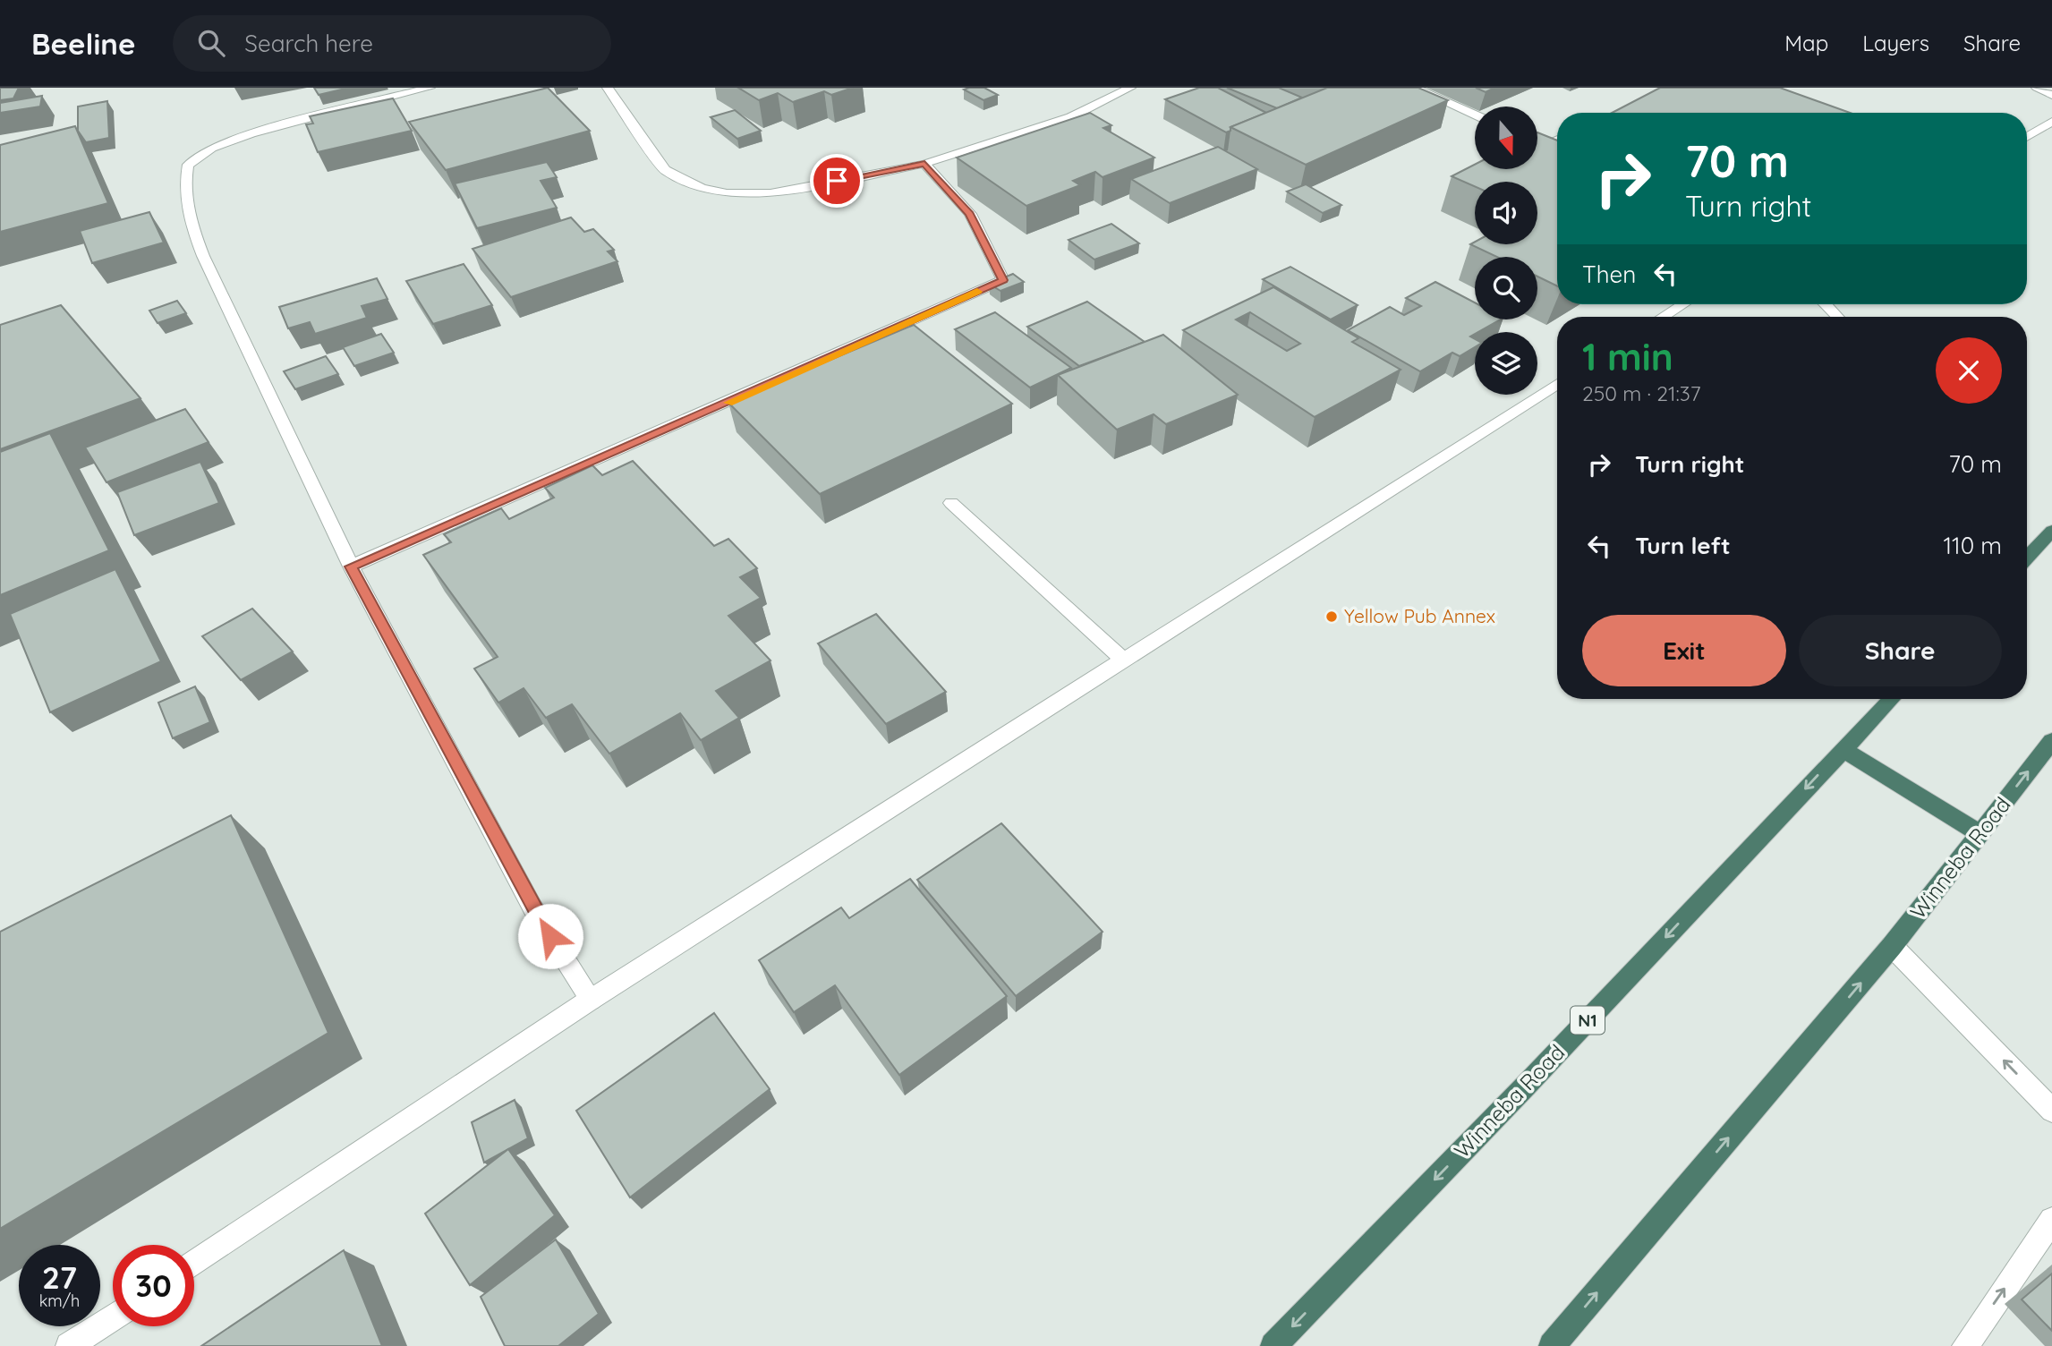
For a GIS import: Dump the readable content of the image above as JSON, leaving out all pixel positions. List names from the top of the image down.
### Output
{
  "streets": {
    "highway": ["Winneba Road", "N1"]
  },
  "places": ["Yellow Pub Annex"],
  "north": "bottom",
  "page": {
    "header": "Beeline",
    "search": "Search here",
    "nav": ["Map", "Layers", "Share"],
    "turn": ["70 m", "Turn right"],
    "then": "Then",
    "heading": ["1 min", "250 m · 21:37"],
    "list": [
      {
        "name": "Turn right",
        "value": "70 m"
      },
      {
        "name": "Turn left",
        "value": "110 m"
      }
    ],
    "buttons": ["Exit", "Share"],
    "speed": "27 km/h",
    "limit": "30"
  }
}
